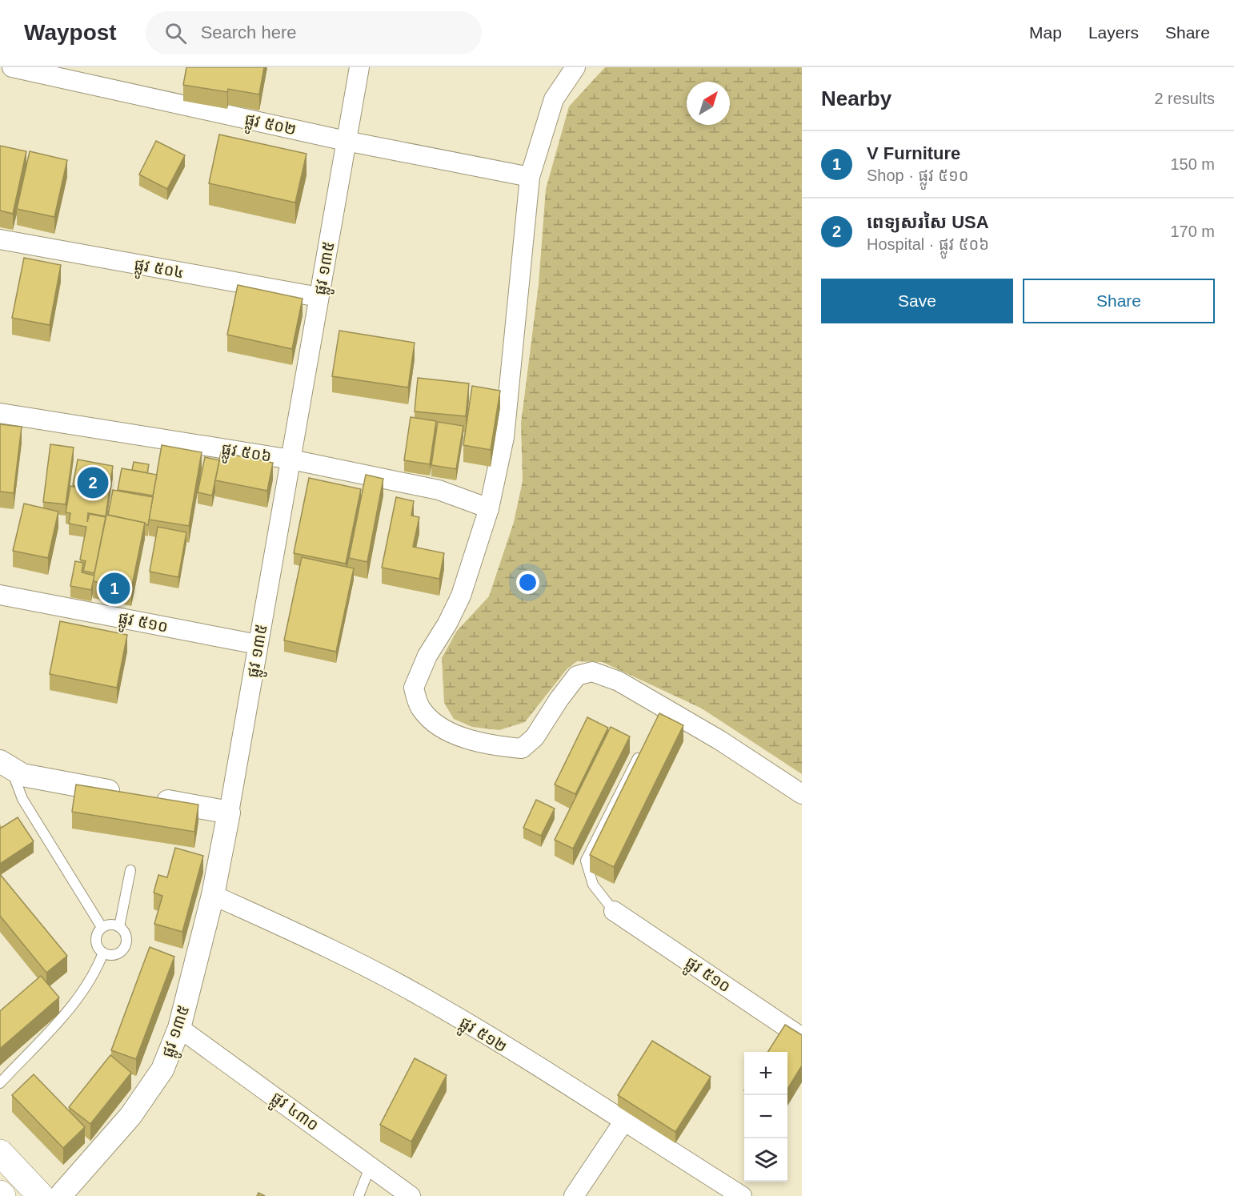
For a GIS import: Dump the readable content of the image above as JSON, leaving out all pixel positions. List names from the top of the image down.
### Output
{
  "streets": {
    "street": [
      "ផ្លូវ ៥០២",
      "ផ្លូវ ៥០៤",
      "ផ្លូវ ១៣៥",
      "ផ្លូវ ៥០៦",
      "ផ្លូវ ៥១០",
      "ផ្លូវ ៥១២",
      "ផ្លូវ ៤៣០"
    ]
  },
  "crossings": [
    ["ផ្លូវ ៥០២", "ផ្លូវ ១៣៥"],
    ["ផ្លូវ ៥០៤", "ផ្លូវ ១៣៥"],
    ["ផ្លូវ ១៣៥", "ផ្លូវ ៥០៦"],
    ["ផ្លូវ ១៣៥", "ផ្លូវ ៥១០"],
    ["ផ្លូវ ១៣៥", "ផ្លូវ ៥១២"],
    ["ផ្លូវ ១៣៥", "ផ្លូវ ៤៣០"]
  ],
  "north": "top right",
  "page": {
    "header": "Waypost",
    "search": "Search here",
    "nav": ["Map", "Layers", "Share"],
    "heading": ["Nearby", "2 results"],
    "list": [
      {
        "mark": "1",
        "name": "V Furniture",
        "note": "Shop · ផ្លូវ ៥១០",
        "value": "150 m"
      },
      {
        "mark": "2",
        "name": "ពេទ្យសរសៃ USA",
        "note": "Hospital · ផ្លូវ ៥០៦",
        "value": "170 m"
      }
    ],
    "buttons": ["Save", "Share"],
    "pins": ["2", "1"],
    "map_buttons": ["+", "−"]
  }
}
